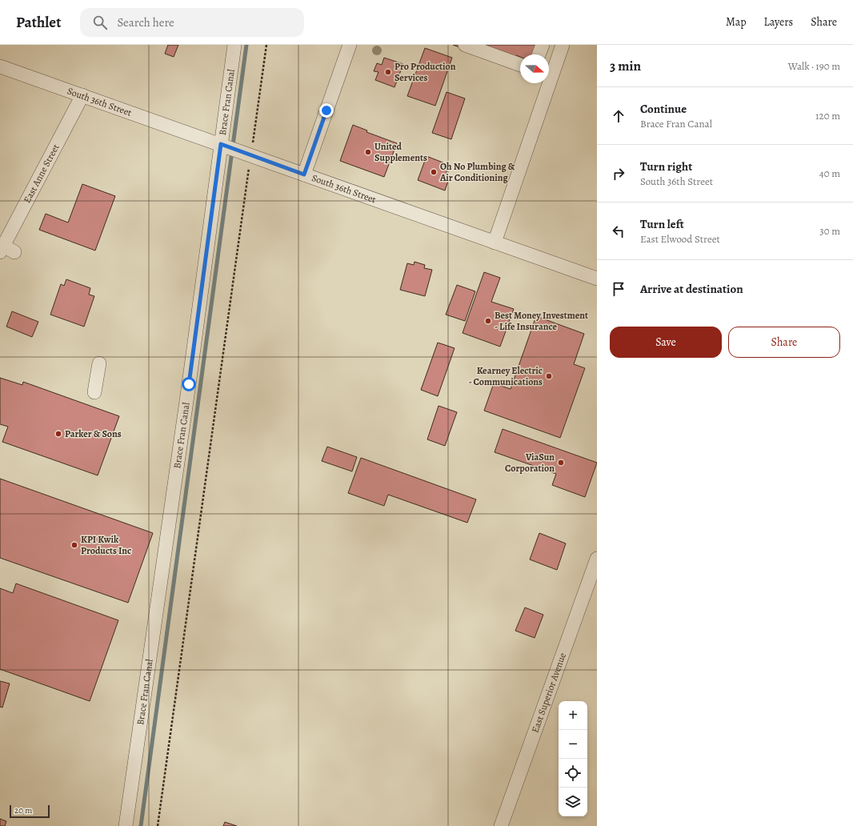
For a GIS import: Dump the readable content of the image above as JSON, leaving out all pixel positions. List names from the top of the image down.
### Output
{
  "streets": {
    "street": [
      "South 36th Street",
      "Brace Fran Canal",
      "East Anne Street",
      "East Superior Avenue"
    ]
  },
  "crossings": [
    ["South 36th Street", "Brace Fran Canal"],
    ["South 36th Street", "East Anne Street"]
  ],
  "places": [
    "Pro Production Services",
    "United Supplements",
    "Oh No Plumbing & Air Conditioning",
    "Best Money Investment - Life Insurance",
    "Kearney Electric - Communications",
    "Parker & Sons",
    "ViaSun Corporation",
    "KPI Kwik Products Inc"
  ],
  "scale_bar": "20 m",
  "north": "right",
  "page": {
    "header": "Pathlet",
    "search": "Search here",
    "nav": ["Map", "Layers", "Share"],
    "heading": ["3 min", "Walk · 190 m"],
    "list": [
      ["Continue", "Brace Fran Canal", "120 m"],
      ["Turn right", "South 36th Street", "40 m"],
      ["Turn left", "East Elwood Street", "30 m"],
      "Arrive at destination"
    ],
    "buttons": ["Save", "Share"],
    "map_buttons": ["+", "−"],
    "scale": "20 m"
  }
}
